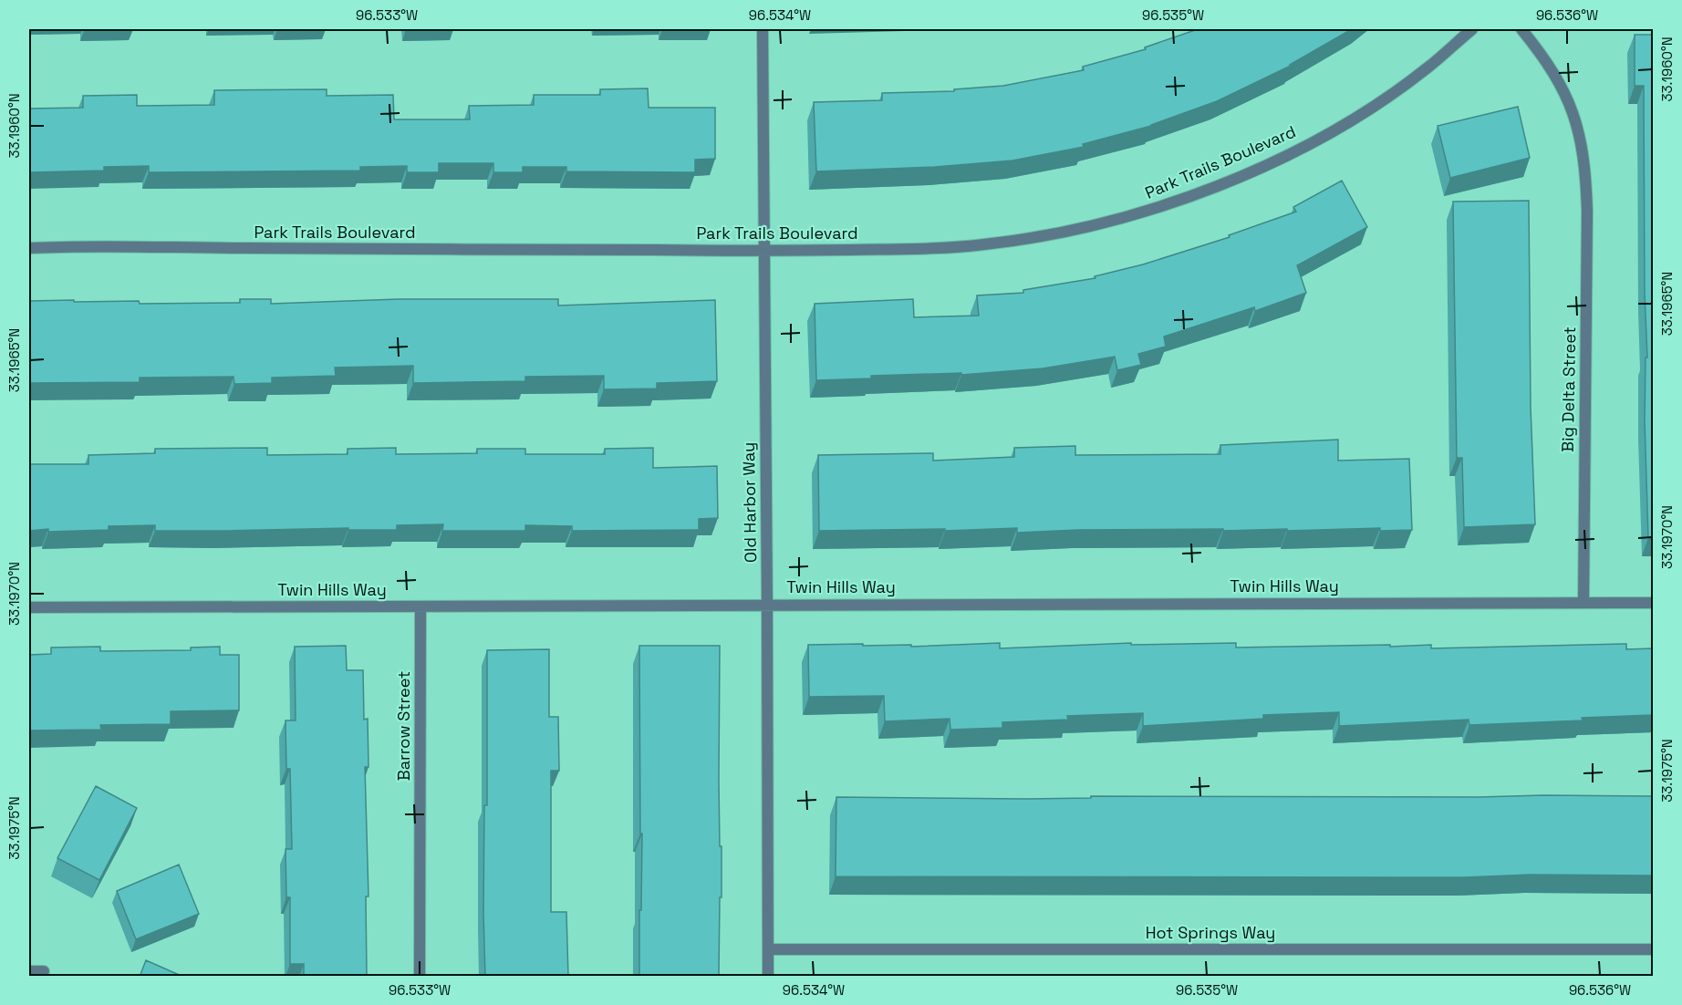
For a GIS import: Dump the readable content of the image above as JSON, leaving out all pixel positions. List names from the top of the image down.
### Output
{
  "streets": {
    "street": [
      "Park Trails Boulevard",
      "Big Delta Street",
      "Old Harbor Way",
      "Twin Hills Way",
      "Barrow Street",
      "Hot Springs Way"
    ]
  },
  "crossings": [
    ["Park Trails Boulevard", "Old Harbor Way"],
    ["Big Delta Street", "Twin Hills Way"],
    ["Old Harbor Way", "Twin Hills Way"],
    ["Old Harbor Way", "Hot Springs Way"],
    ["Twin Hills Way", "Barrow Street"]
  ],
  "coordinates": [
    "96.533°W",
    "96.534°W",
    "96.535°W",
    "96.536°W",
    "33.1960°N",
    "33.1965°N",
    "33.1970°N",
    "33.1975°N"
  ]
}
